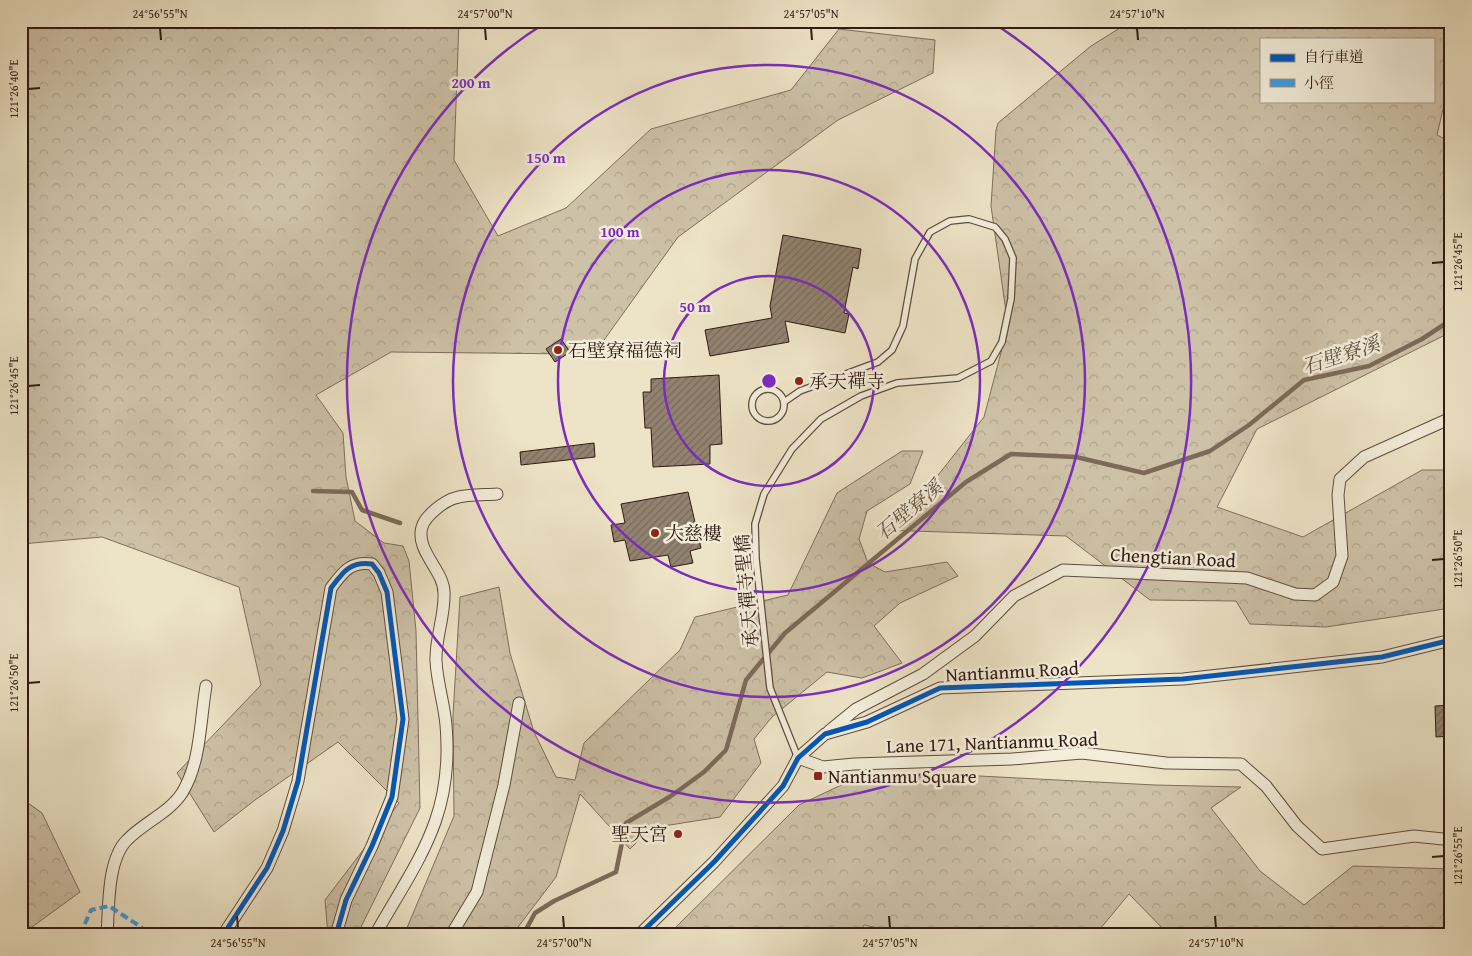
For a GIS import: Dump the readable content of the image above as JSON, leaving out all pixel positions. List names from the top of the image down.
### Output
{
  "streets": {
    "street": ["Chengtian Road", "Nantianmu Road", "Lane 171, Nantianmu Road"],
    "lane": ["承天禪寺聖橋"]
  },
  "crossings": [
    ["Chengtian Road", "Nantianmu Road"],
    ["承天禪寺聖橋", "Nantianmu Road"],
    ["承天禪寺聖橋", "Lane 171, Nantianmu Road"],
    ["Nantianmu Road", "Lane 171, Nantianmu Road"]
  ],
  "water": ["石壁寮溪"],
  "places": {
    "other": [
      "石壁寮福德祠",
      "承天禪寺",
      "大慈樓",
      "聖天宮"
    ],
    "transit": ["Nantianmu Square"]
  },
  "legend": ["自行車道", "小徑"],
  "coordinates": [
    "24°56'55\"N",
    "24°57'00\"N",
    "24°57'05\"N",
    "24°57'10\"N",
    "121°26'40\"E",
    "121°26'45\"E",
    "121°26'50\"E",
    "121°26'55\"E"
  ],
  "rings": [
    "200 m",
    "150 m",
    "100 m",
    "50 m"
  ]
}
